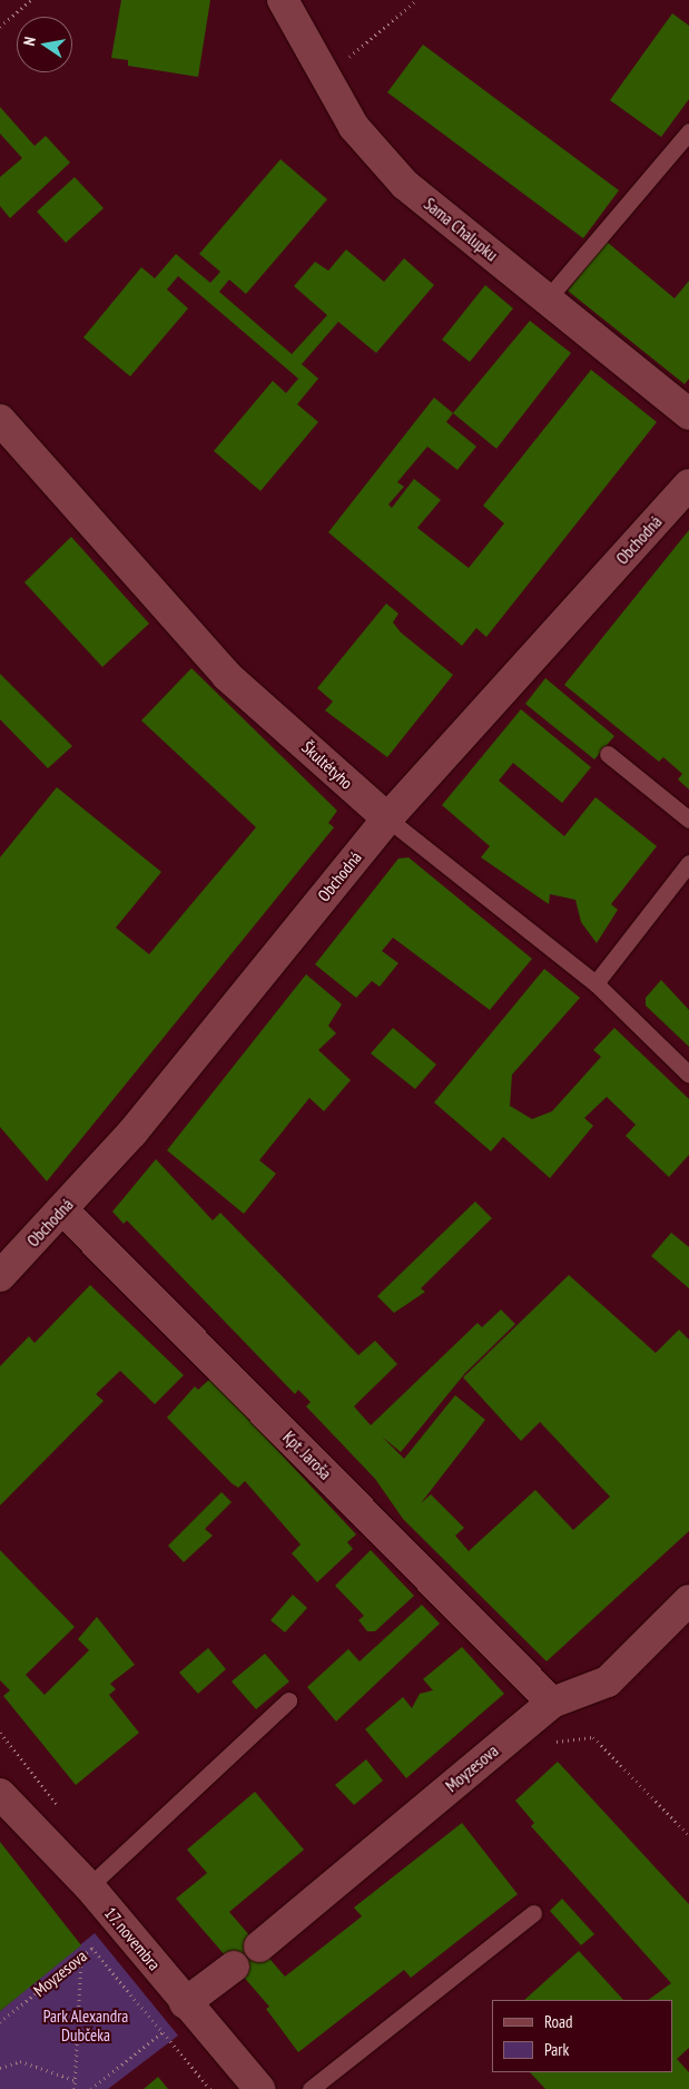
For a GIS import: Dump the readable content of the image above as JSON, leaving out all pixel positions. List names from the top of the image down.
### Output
{
  "streets": {
    "street": [
      "Sama Chalupku",
      "Obchodná",
      "Škultétyho",
      "Kpt. Jaroša",
      "Moyzesova",
      "17. novembra"
    ]
  },
  "crossings": [
    ["Obchodná", "Škultétyho"],
    ["Obchodná", "Kpt. Jaroša"],
    ["Kpt. Jaroša", "Moyzesova"],
    ["Moyzesova", "17. novembra"]
  ],
  "parks": ["Park Alexandra Dubčeka"],
  "legend": ["Road", "Park"],
  "north": "left"
}
